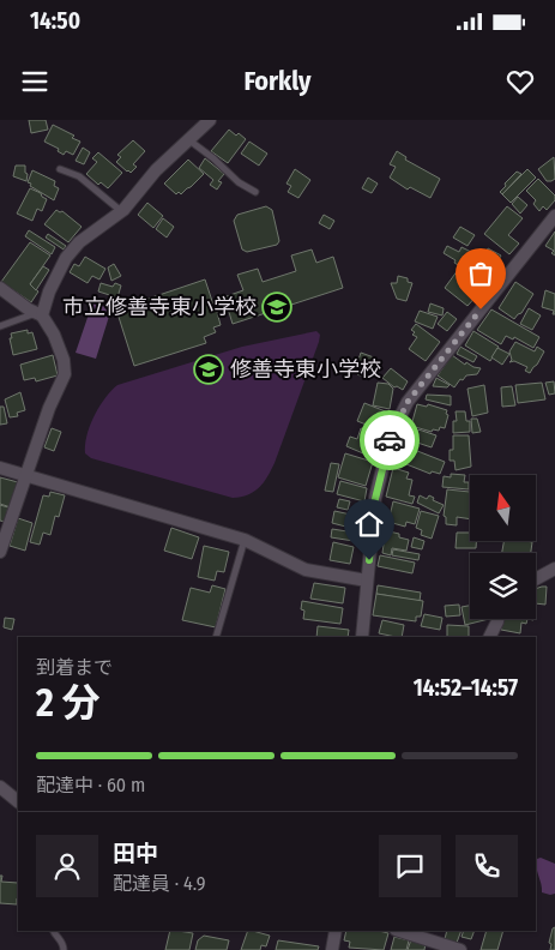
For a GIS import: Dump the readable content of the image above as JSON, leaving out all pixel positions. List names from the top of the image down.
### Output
{
  "places": {
    "school or university": ["市立修善寺東小学校", "修善寺東小学校"]
  },
  "north": "top",
  "page": {
    "status": "14:50",
    "header": "Forkly",
    "heading": ["2 分", "到着まで", "14:52–14:57"],
    "panel": ["田中", "配達員 · 4.9"],
    "bar": "配達中 · 60 m"
  }
}
